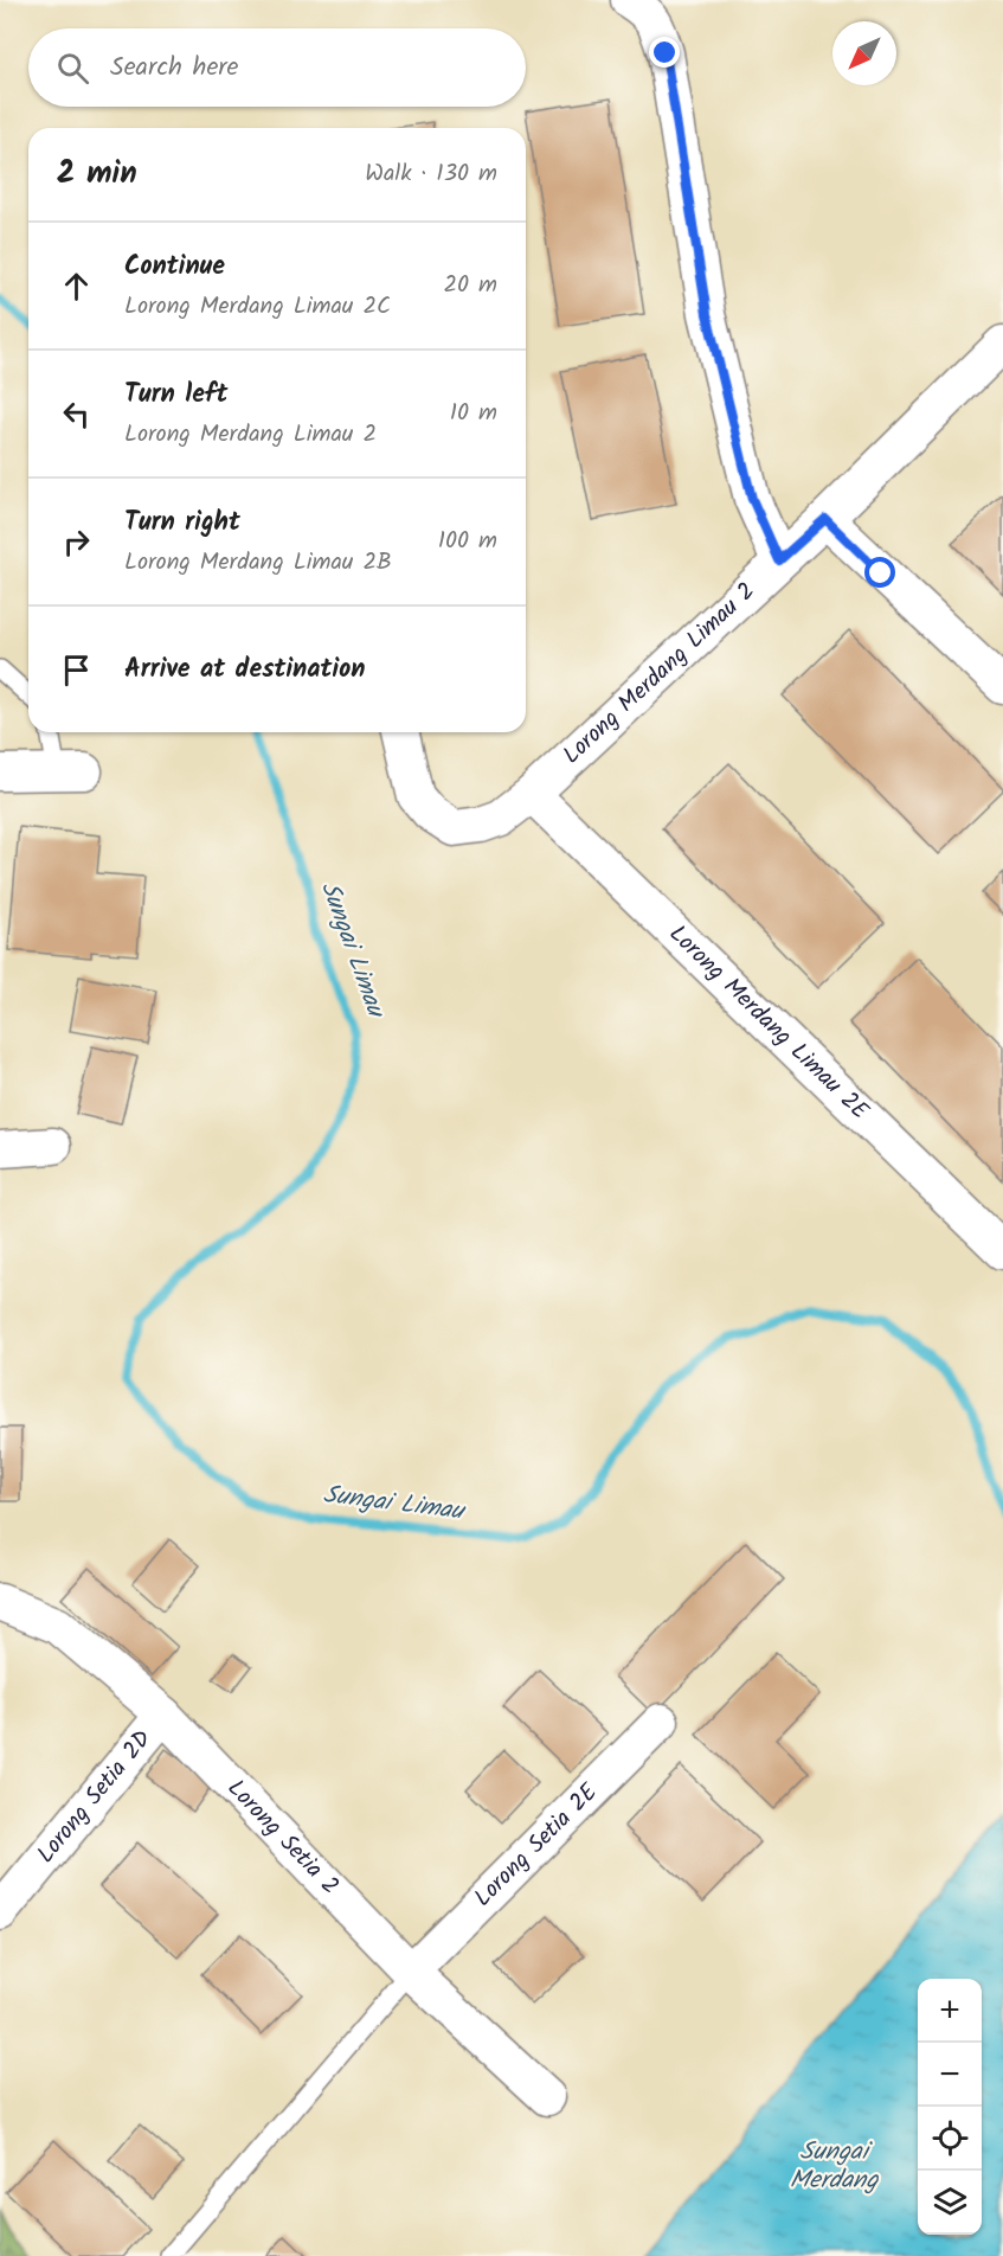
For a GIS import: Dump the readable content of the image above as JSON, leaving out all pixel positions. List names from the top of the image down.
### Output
{
  "streets": {
    "street": [
      "Lorong Merdang Limau 2",
      "Lorong Merdang Limau 2E",
      "Lorong Setia 2D",
      "Lorong Setia 2",
      "Lorong Setia 2E"
    ]
  },
  "crossings": [
    ["Lorong Merdang Limau 2", "Lorong Merdang Limau 2E"],
    ["Lorong Setia 2D", "Lorong Setia 2"],
    ["Lorong Setia 2", "Lorong Setia 2E"]
  ],
  "water": ["Sungai Limau", "Sungai Merdang"],
  "north": "bottom left",
  "page": {
    "search": "Search here",
    "heading": ["2 min", "Walk · 130 m"],
    "list": [
      ["Continue", "Lorong Merdang Limau 2C", "20 m"],
      ["Turn left", "Lorong Merdang Limau 2", "10 m"],
      ["Turn right", "Lorong Merdang Limau 2B", "100 m"],
      "Arrive at destination"
    ],
    "map_buttons": ["+", "−"]
  }
}
